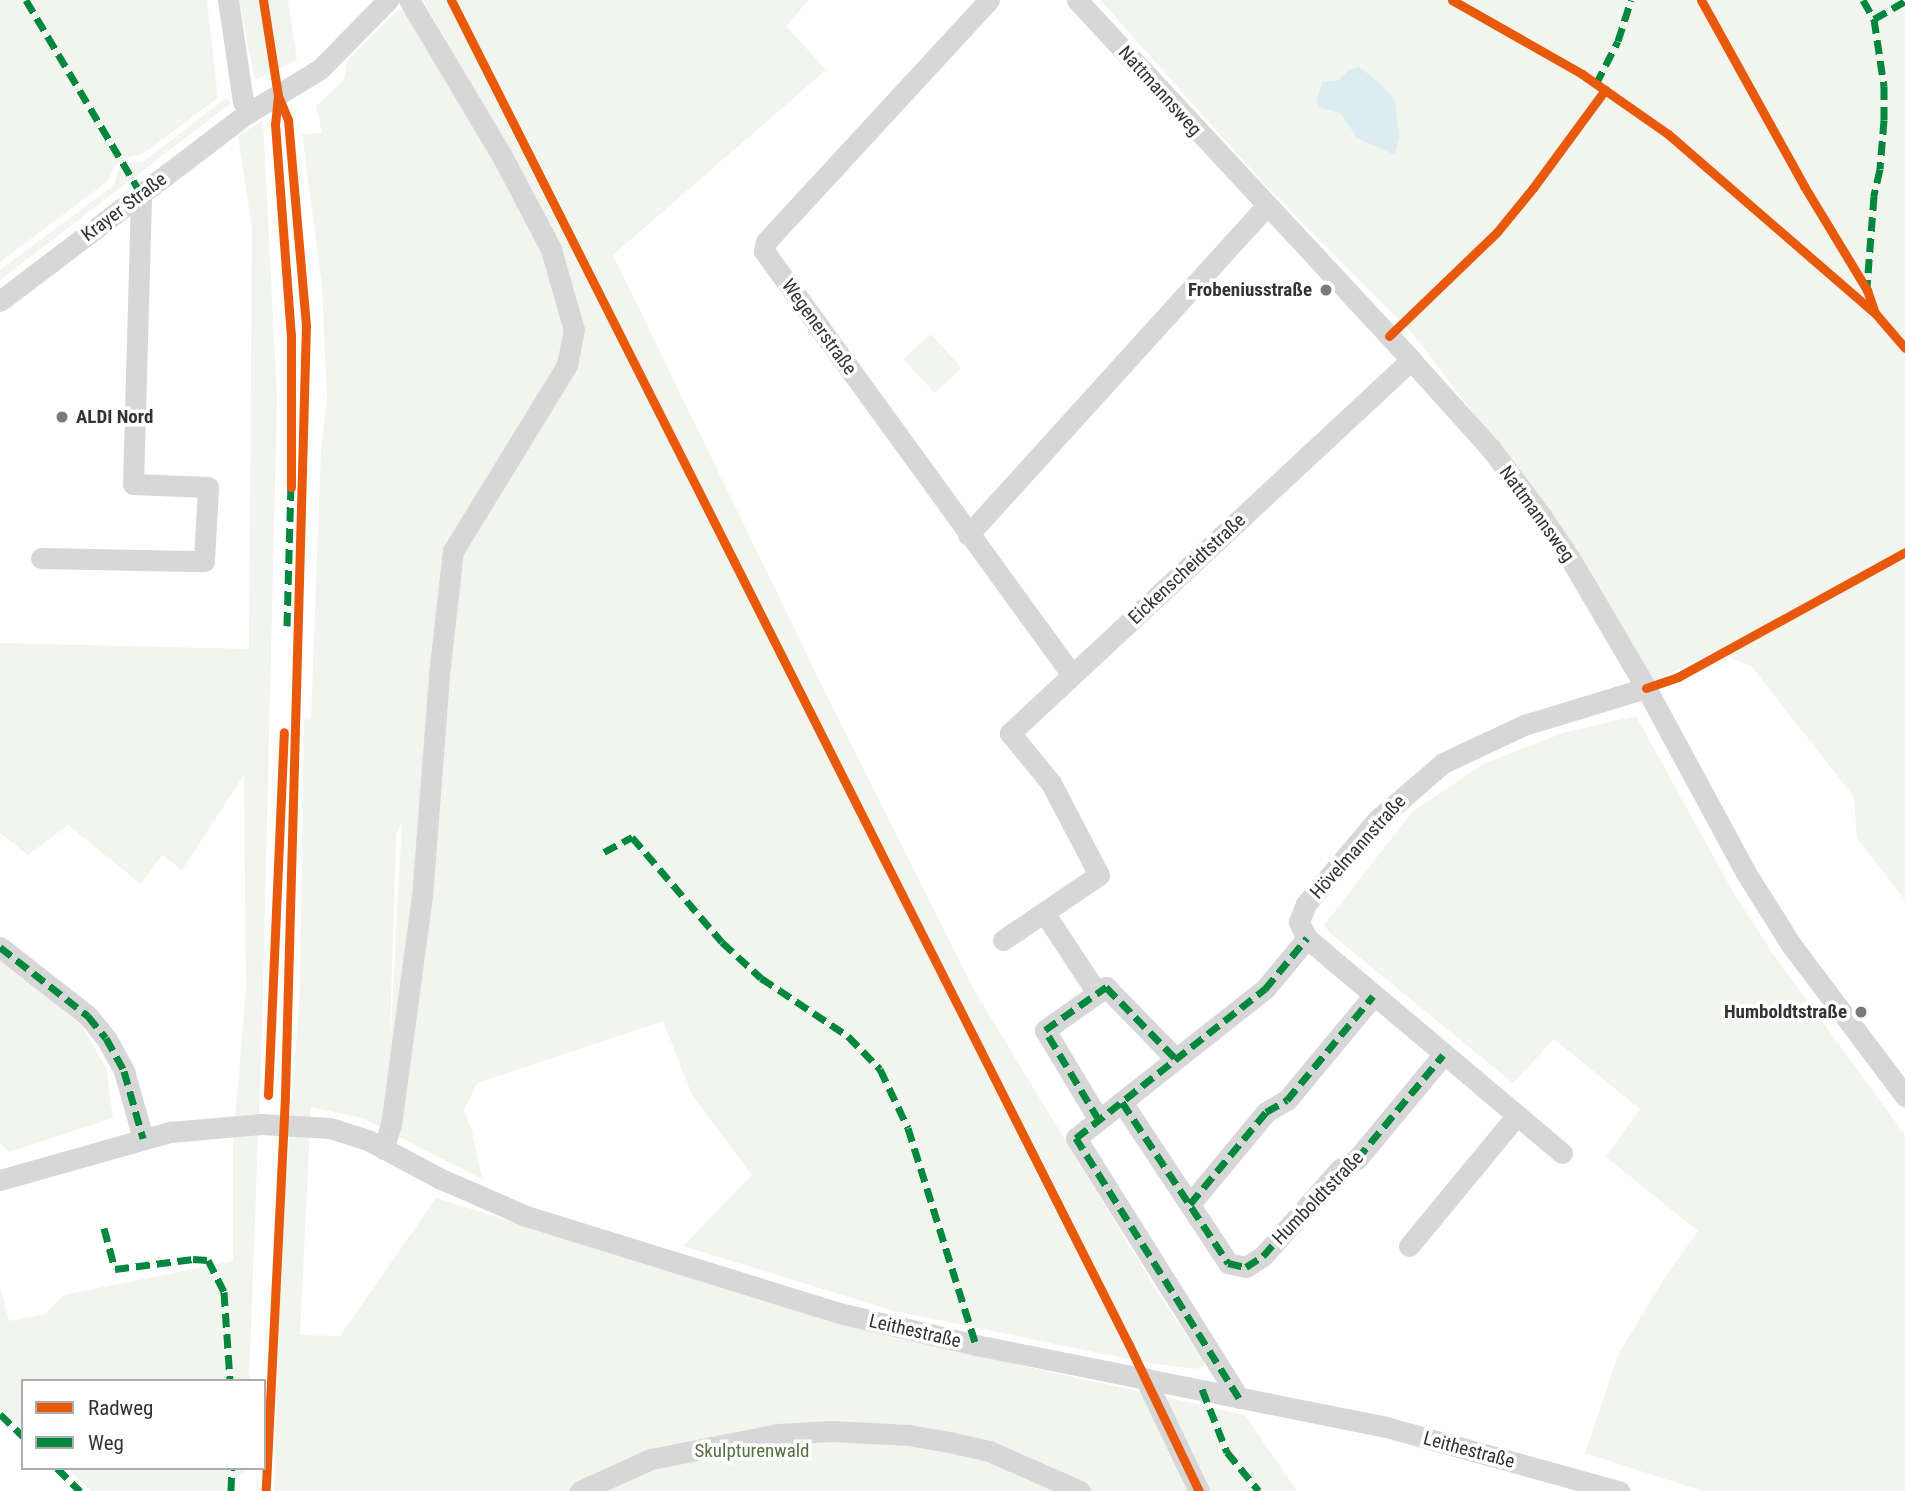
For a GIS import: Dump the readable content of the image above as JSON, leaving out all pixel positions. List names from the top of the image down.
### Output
{
  "streets": {
    "street": [
      "Nattmannsweg",
      "Krayer Straße",
      "Wegenerstraße",
      "Eickenscheidtstraße",
      "Hövelmannstraße",
      "Humboldtstraße",
      "Leithestraße"
    ]
  },
  "crossings": [
    ["Nattmannsweg", "Eickenscheidtstraße"],
    ["Nattmannsweg", "Hövelmannstraße"],
    ["Wegenerstraße", "Eickenscheidtstraße"]
  ],
  "parks": ["Skulpturenwald"],
  "places": ["Frobeniusstraße", "ALDI Nord", "Humboldtstraße"],
  "legend": ["Radweg", "Weg"]
}
